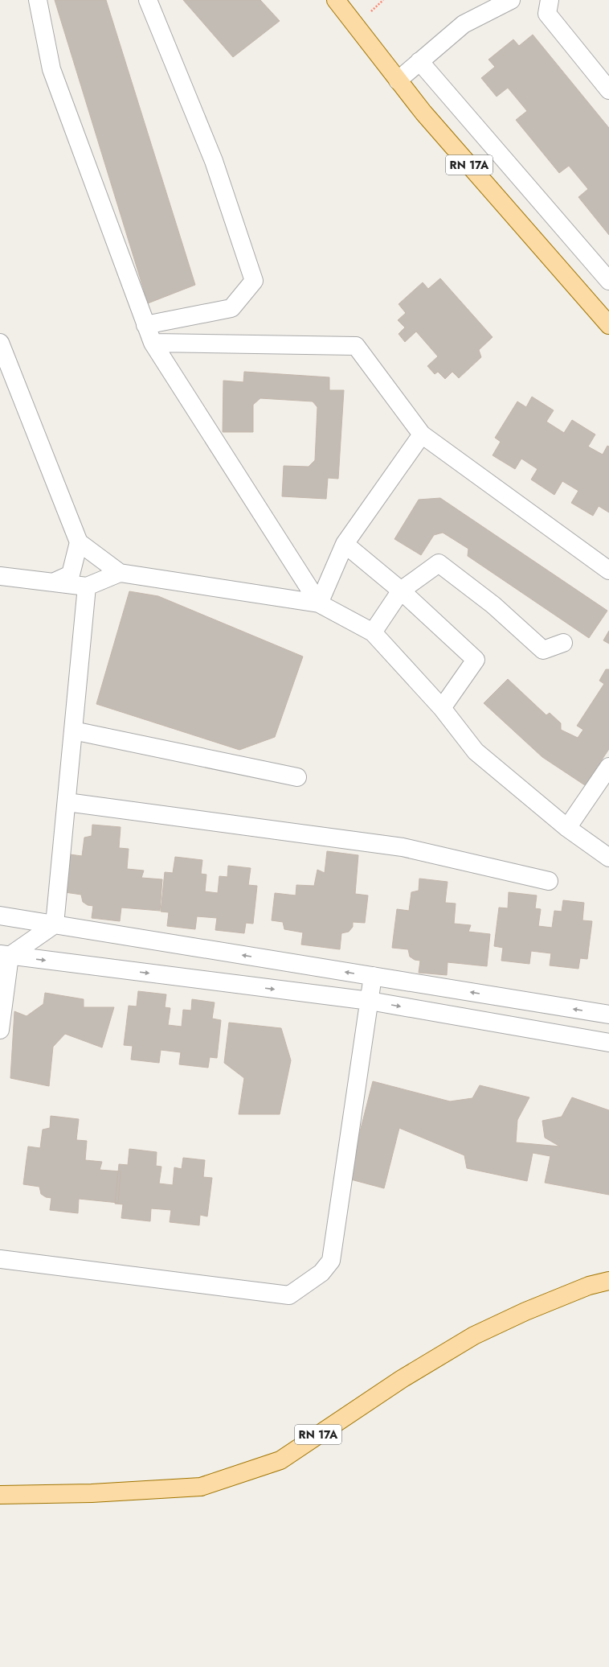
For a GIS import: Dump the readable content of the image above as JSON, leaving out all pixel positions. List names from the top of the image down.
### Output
{
  "streets": {
    "main road": ["RN 17A"]
  }
}
